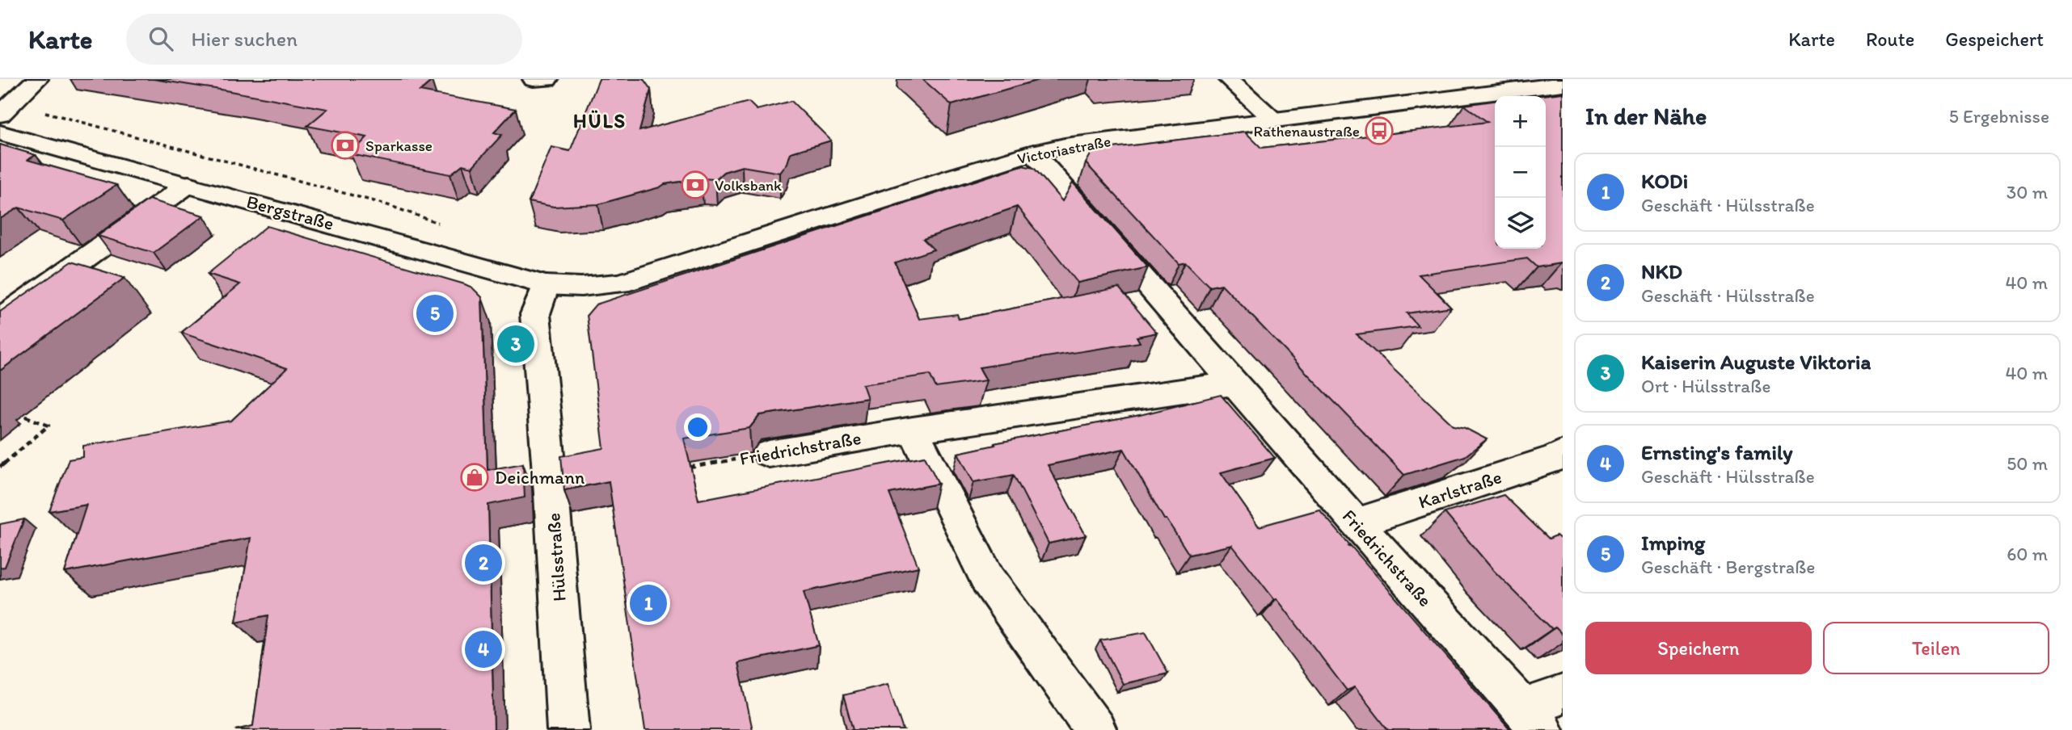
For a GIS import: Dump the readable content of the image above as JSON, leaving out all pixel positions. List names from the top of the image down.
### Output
{
  "streets": {
    "main road": [
      "Victoriastraße",
      "Bergstraße",
      "Friedrichstraße",
      "Karlstraße",
      "Hülsstraße"
    ]
  },
  "crossings": [
    ["Victoriastraße", "Bergstraße"],
    ["Victoriastraße", "Friedrichstraße"],
    ["Bergstraße", "Hülsstraße"],
    ["Friedrichstraße", "Karlstraße"]
  ],
  "districts": ["HÜLS"],
  "places": {
    "bus stop": ["Rathenaustraße"],
    "bank": ["Sparkasse", "Volksbank"],
    "shop": ["Deichmann"]
  },
  "page": {
    "header": "Karte",
    "search": "Hier suchen",
    "nav": ["Karte", "Route", "Gespeichert"],
    "heading": ["In der Nähe", "5 Ergebnisse"],
    "map_buttons": ["+", "−"],
    "list": [
      {
        "mark": "1",
        "name": "KODi",
        "note": "Geschäft · Hülsstraße",
        "value": "30 m"
      },
      {
        "mark": "2",
        "name": "NKD",
        "note": "Geschäft · Hülsstraße",
        "value": "40 m"
      },
      {
        "mark": "3",
        "name": "Kaiserin Auguste Viktoria",
        "note": "Ort · Hülsstraße",
        "value": "40 m"
      },
      {
        "mark": "4",
        "name": "Ernsting's family",
        "note": "Geschäft · Hülsstraße",
        "value": "50 m"
      },
      {
        "mark": "5",
        "name": "Imping",
        "note": "Geschäft · Bergstraße",
        "value": "60 m"
      }
    ],
    "pins": [
      "5",
      "3",
      "2",
      "1",
      "4"
    ],
    "buttons": ["Speichern", "Teilen"]
  }
}
